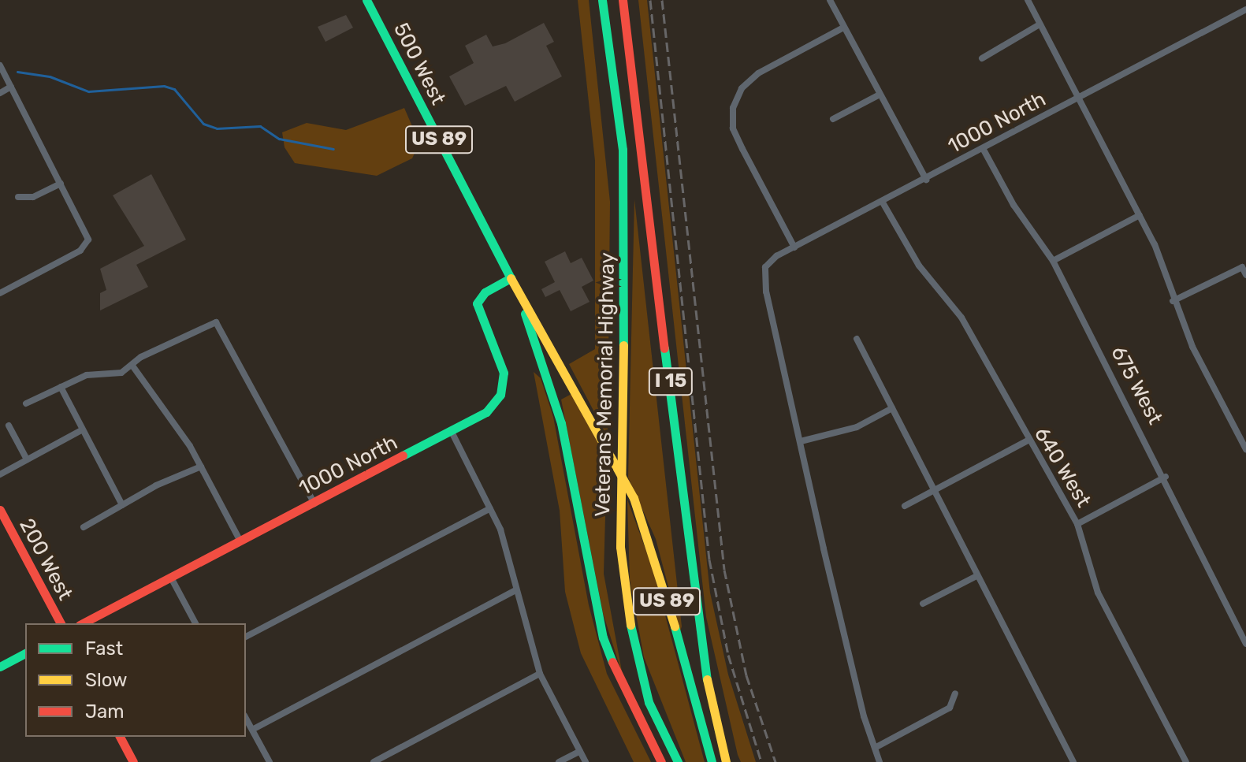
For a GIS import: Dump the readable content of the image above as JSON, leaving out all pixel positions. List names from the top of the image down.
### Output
{
  "streets": {
    "main road": [
      "500 West",
      "1000 North",
      "US 89",
      "I 15",
      "Veterans Memorial Highway",
      "200 West"
    ],
    "street": ["675 West", "640 West"]
  },
  "crossings": [
    ["500 West", "1000 North"],
    ["500 West", "US 89"],
    ["1000 North", "US 89"],
    ["1000 North", "675 West"],
    ["1000 North", "640 West"]
  ],
  "legend": ["Fast", "Slow", "Jam"]
}
